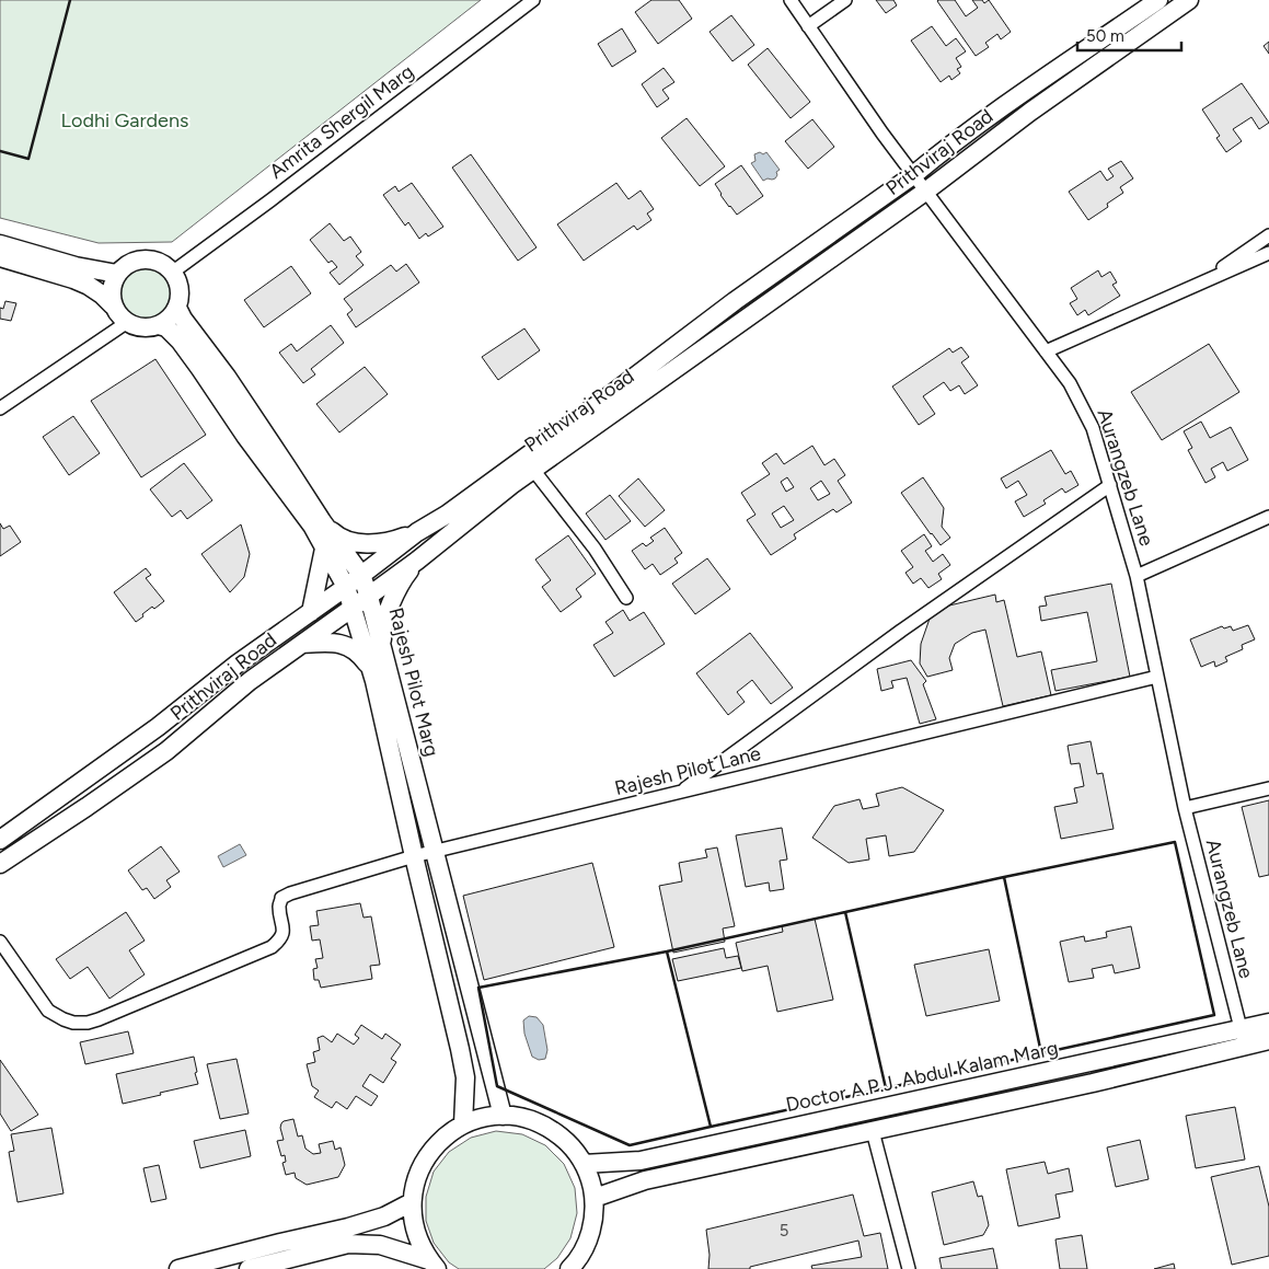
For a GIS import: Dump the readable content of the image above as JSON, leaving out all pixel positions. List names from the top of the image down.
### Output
{
  "streets": {
    "main road": ["Prithviraj Road", "Rajesh Pilot Marg", "Doctor A.P.J. Abdul Kalam Marg"],
    "street": ["Amrita Shergil Marg", "Aurangzeb Lane", "Rajesh Pilot Lane"]
  },
  "crossings": [
    ["Amrita Shergil Marg", "Rajesh Pilot Marg"],
    ["Prithviraj Road", "Aurangzeb Lane"],
    ["Prithviraj Road", "Rajesh Pilot Marg"],
    ["Aurangzeb Lane", "Rajesh Pilot Lane"],
    ["Aurangzeb Lane", "Doctor A.P.J. Abdul Kalam Marg"],
    ["Rajesh Pilot Marg", "Rajesh Pilot Lane"]
  ],
  "parks": ["Lodhi Gardens"],
  "house_numbers": ["5"],
  "scale_bar": "50 m"
}
